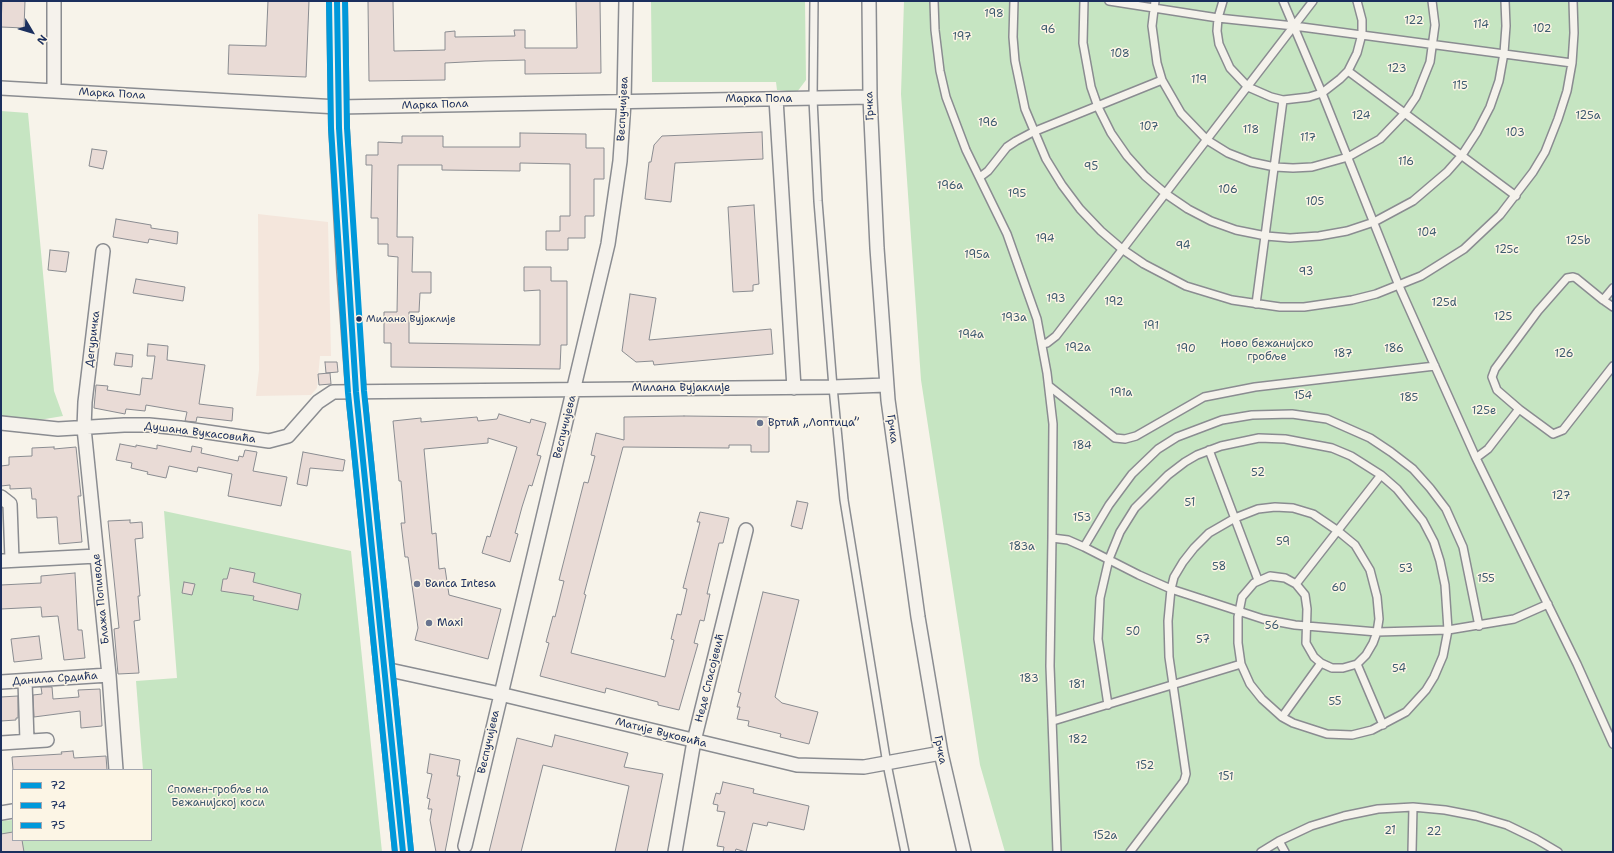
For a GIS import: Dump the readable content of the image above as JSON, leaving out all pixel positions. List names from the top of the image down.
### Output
{
  "streets": {
    "street": [
      "Марка Пола",
      "Грчка",
      "Веспучијева",
      "Дегуричка",
      "Милана Вујаклије",
      "Душана Вукасовића",
      "Блажа Попиводе",
      "Неде Спасојевић",
      "Данила Срдића",
      "Матије Вуковића"
    ]
  },
  "crossings": [
    ["Марка Пола", "Грчка"],
    ["Марка Пола", "Веспучијева"],
    ["Грчка", "Милана Вујаклије"],
    ["Грчка", "Матије Вуковића"],
    ["Веспучијева", "Милана Вујаклије"],
    ["Веспучијева", "Матије Вуковића"],
    ["Дегуричка", "Душана Вукасовића"],
    ["Дегуричка", "Блажа Попиводе"],
    ["Милана Вујаклије", "Душана Вукасовића"],
    ["Душана Вукасовића", "Блажа Попиводе"],
    ["Блажа Попиводе", "Данила Срдића"],
    ["Неде Спасојевић", "Матије Вуковића"]
  ],
  "parks": [
    "198",
    "122",
    "114",
    "102",
    "96",
    "197",
    "108",
    "123",
    "119",
    "115",
    "124",
    "125a",
    "196",
    "107",
    "118",
    "103",
    "117",
    "116",
    "95",
    "196a",
    "106",
    "195",
    "105",
    "104",
    "194",
    "125b",
    "94",
    "125c",
    "195a",
    "93",
    "193",
    "192",
    "125d",
    "125",
    "193a",
    "191",
    "194a",
    "Ново бежанијско гробље",
    "192а",
    "190",
    "186",
    "187",
    "126",
    "191a",
    "154",
    "185",
    "125e",
    "184",
    "52",
    "127",
    "51",
    "153",
    "59",
    "183a",
    "58",
    "53",
    "155",
    "60",
    "56",
    "50",
    "57",
    "54",
    "183",
    "181",
    "55",
    "182",
    "152",
    "151",
    "Спомен-гробље на Бежанијској коси",
    "21",
    "22",
    "152a"
  ],
  "places": [
    "Милана Вујаклије",
    "Вртић „Лоптица”",
    "Banca Intesa",
    "Maxi"
  ],
  "lines": ["transit line 72", "transit line 74", "transit line 75"],
  "legend": ["72", "74", "75"],
  "north": "bottom right"
}
